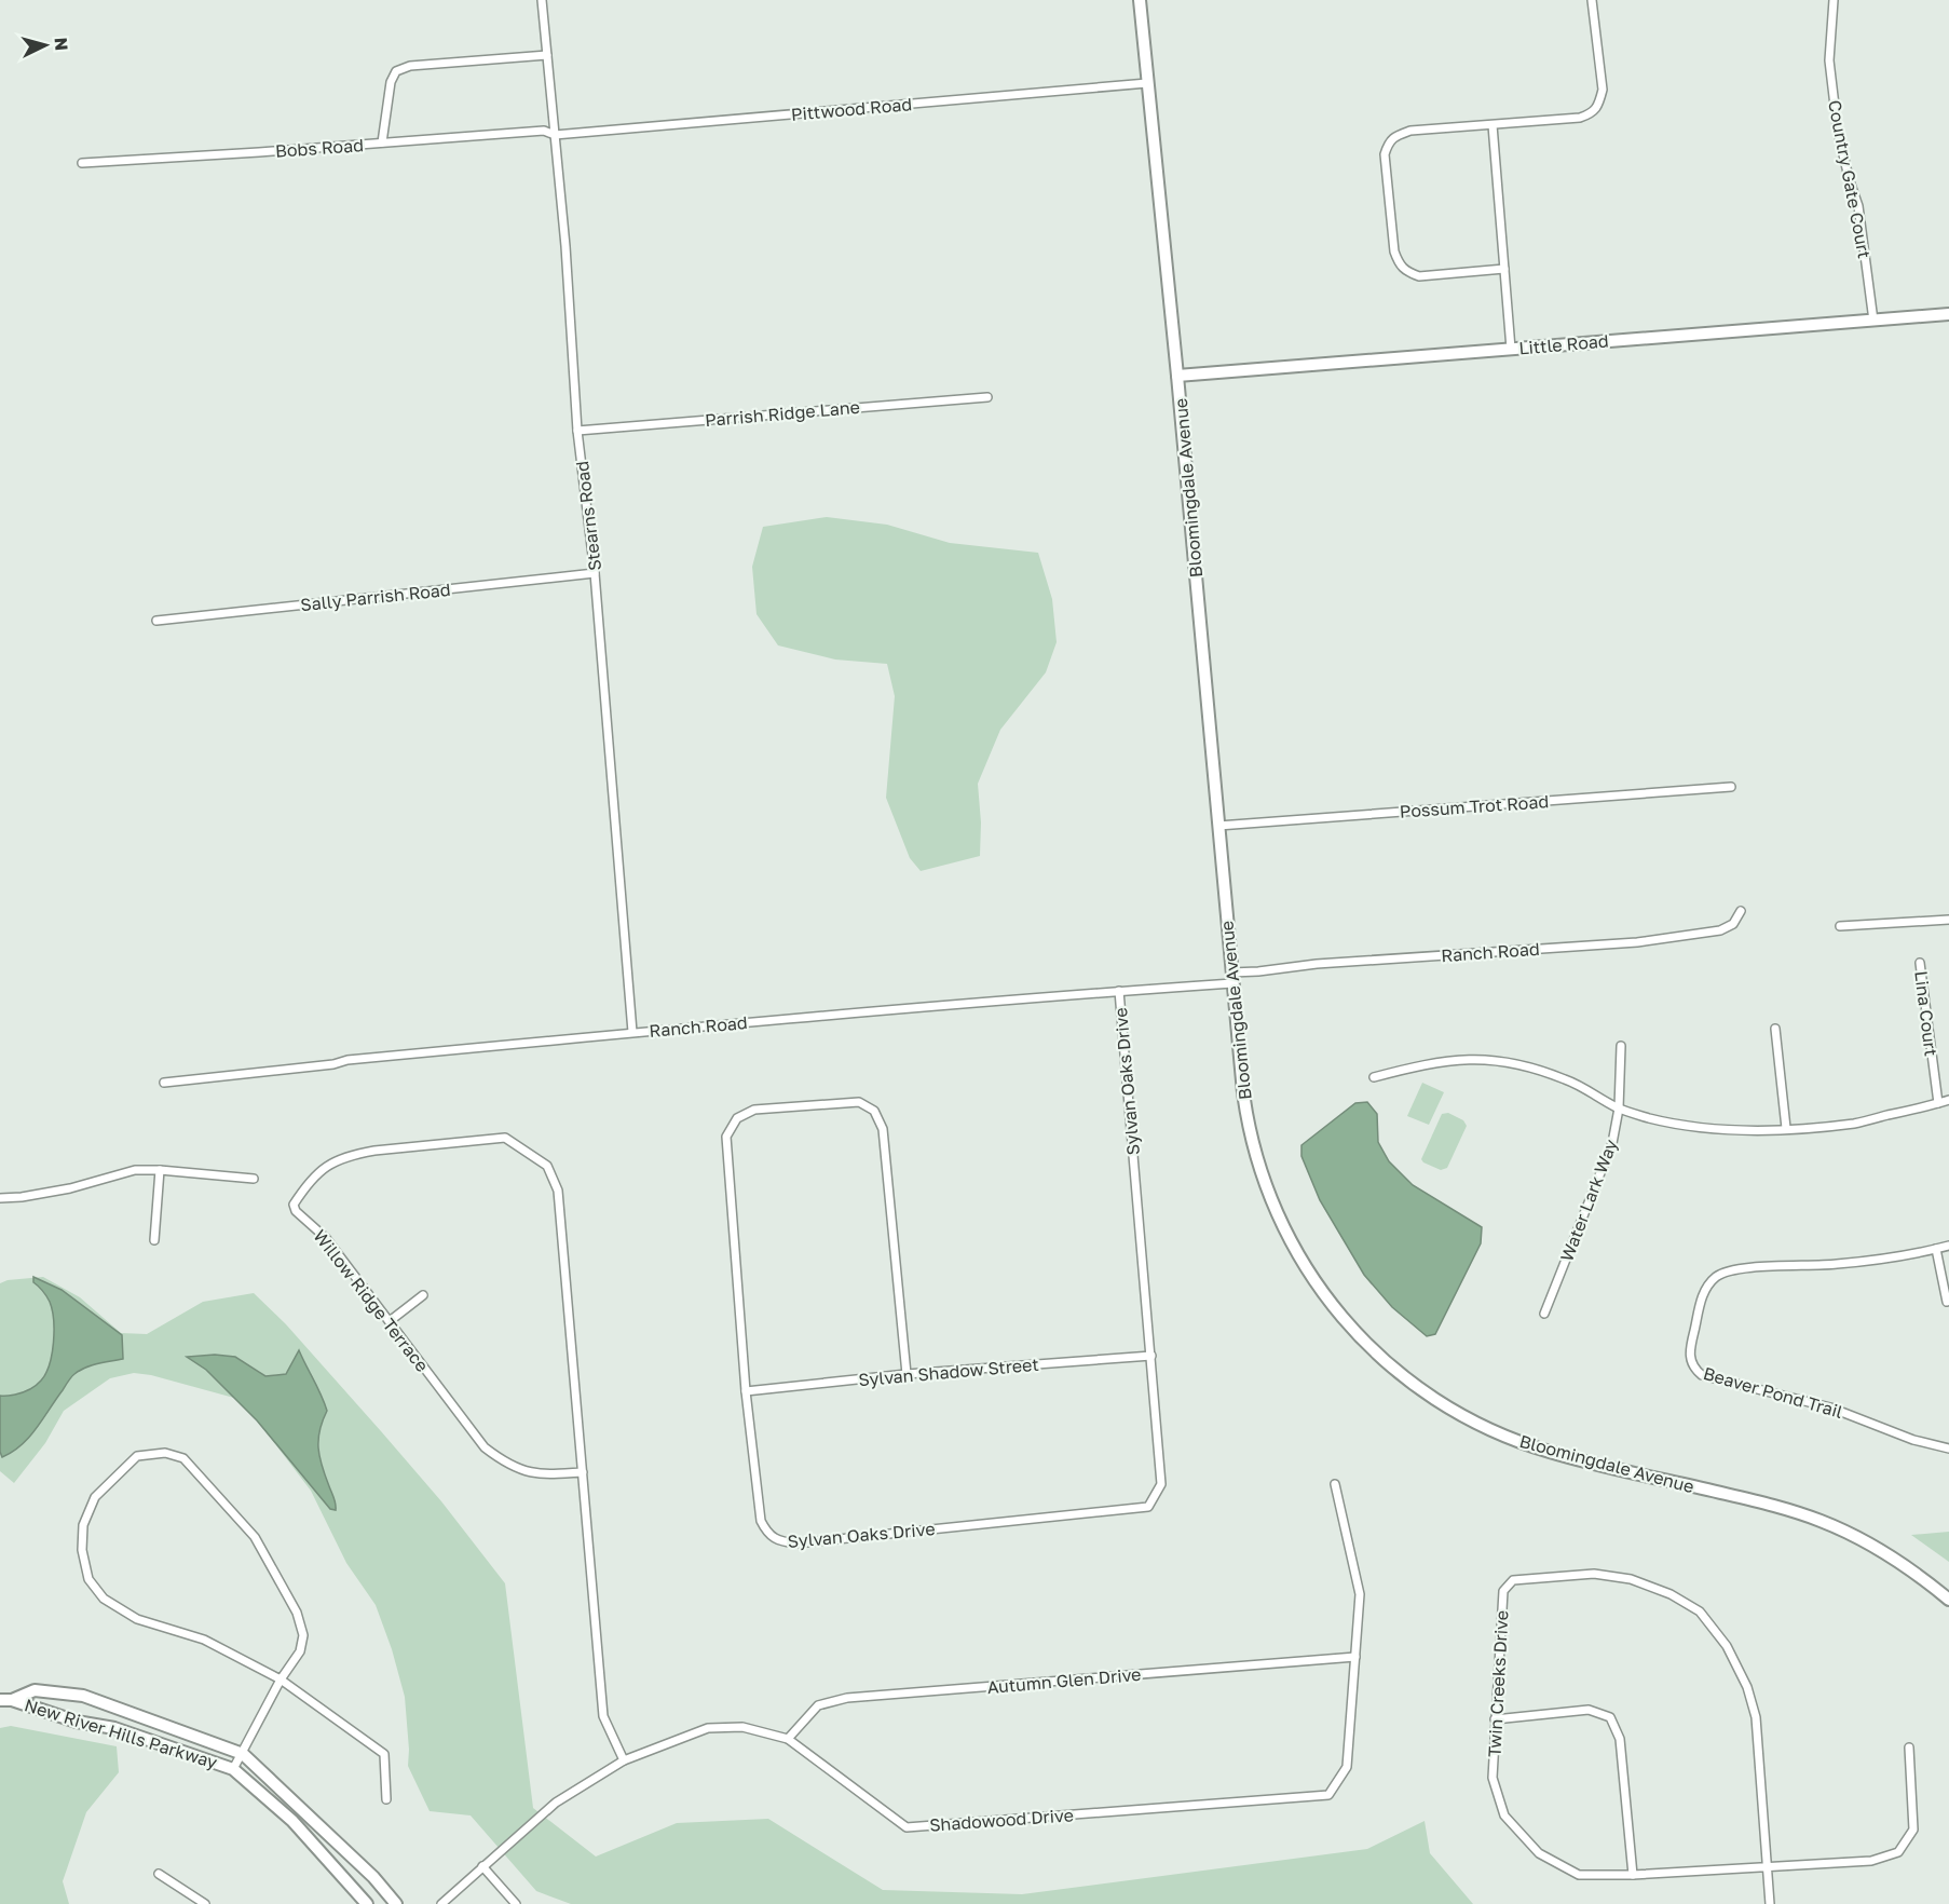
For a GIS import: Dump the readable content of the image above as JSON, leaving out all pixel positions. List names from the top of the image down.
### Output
{
  "streets": {
    "street": [
      "Pittwood Road",
      "Bobs Road",
      "Country Gate Court",
      "Little Road",
      "Parrish Ridge Lane",
      "Bloomingdale Avenue",
      "Stearns Road",
      "Sally Parrish Road",
      "Possum Trot Road",
      "Ranch Road",
      "Lina Court",
      "Sylvan Oaks Drive",
      "Water Lark Way",
      "Willow Ridge Terrace",
      "Sylvan Shadow Street",
      "Beaver Pond Trail",
      "Autumn Glen Drive",
      "Twin Creeks Drive",
      "New River Hills Parkway",
      "Shadowood Drive"
    ]
  },
  "crossings": [
    ["Pittwood Road", "Bobs Road"],
    ["Pittwood Road", "Bloomingdale Avenue"],
    ["Pittwood Road", "Stearns Road"],
    ["Bobs Road", "Stearns Road"],
    ["Country Gate Court", "Little Road"],
    ["Little Road", "Bloomingdale Avenue"],
    ["Parrish Ridge Lane", "Stearns Road"],
    ["Bloomingdale Avenue", "Possum Trot Road"],
    ["Bloomingdale Avenue", "Ranch Road"],
    ["Stearns Road", "Sally Parrish Road"],
    ["Stearns Road", "Ranch Road"],
    ["Ranch Road", "Sylvan Oaks Drive"],
    ["Sylvan Oaks Drive", "Sylvan Shadow Street"],
    ["Willow Ridge Terrace", "Shadowood Drive"],
    ["Autumn Glen Drive", "Shadowood Drive"]
  ],
  "north": "right"
}
